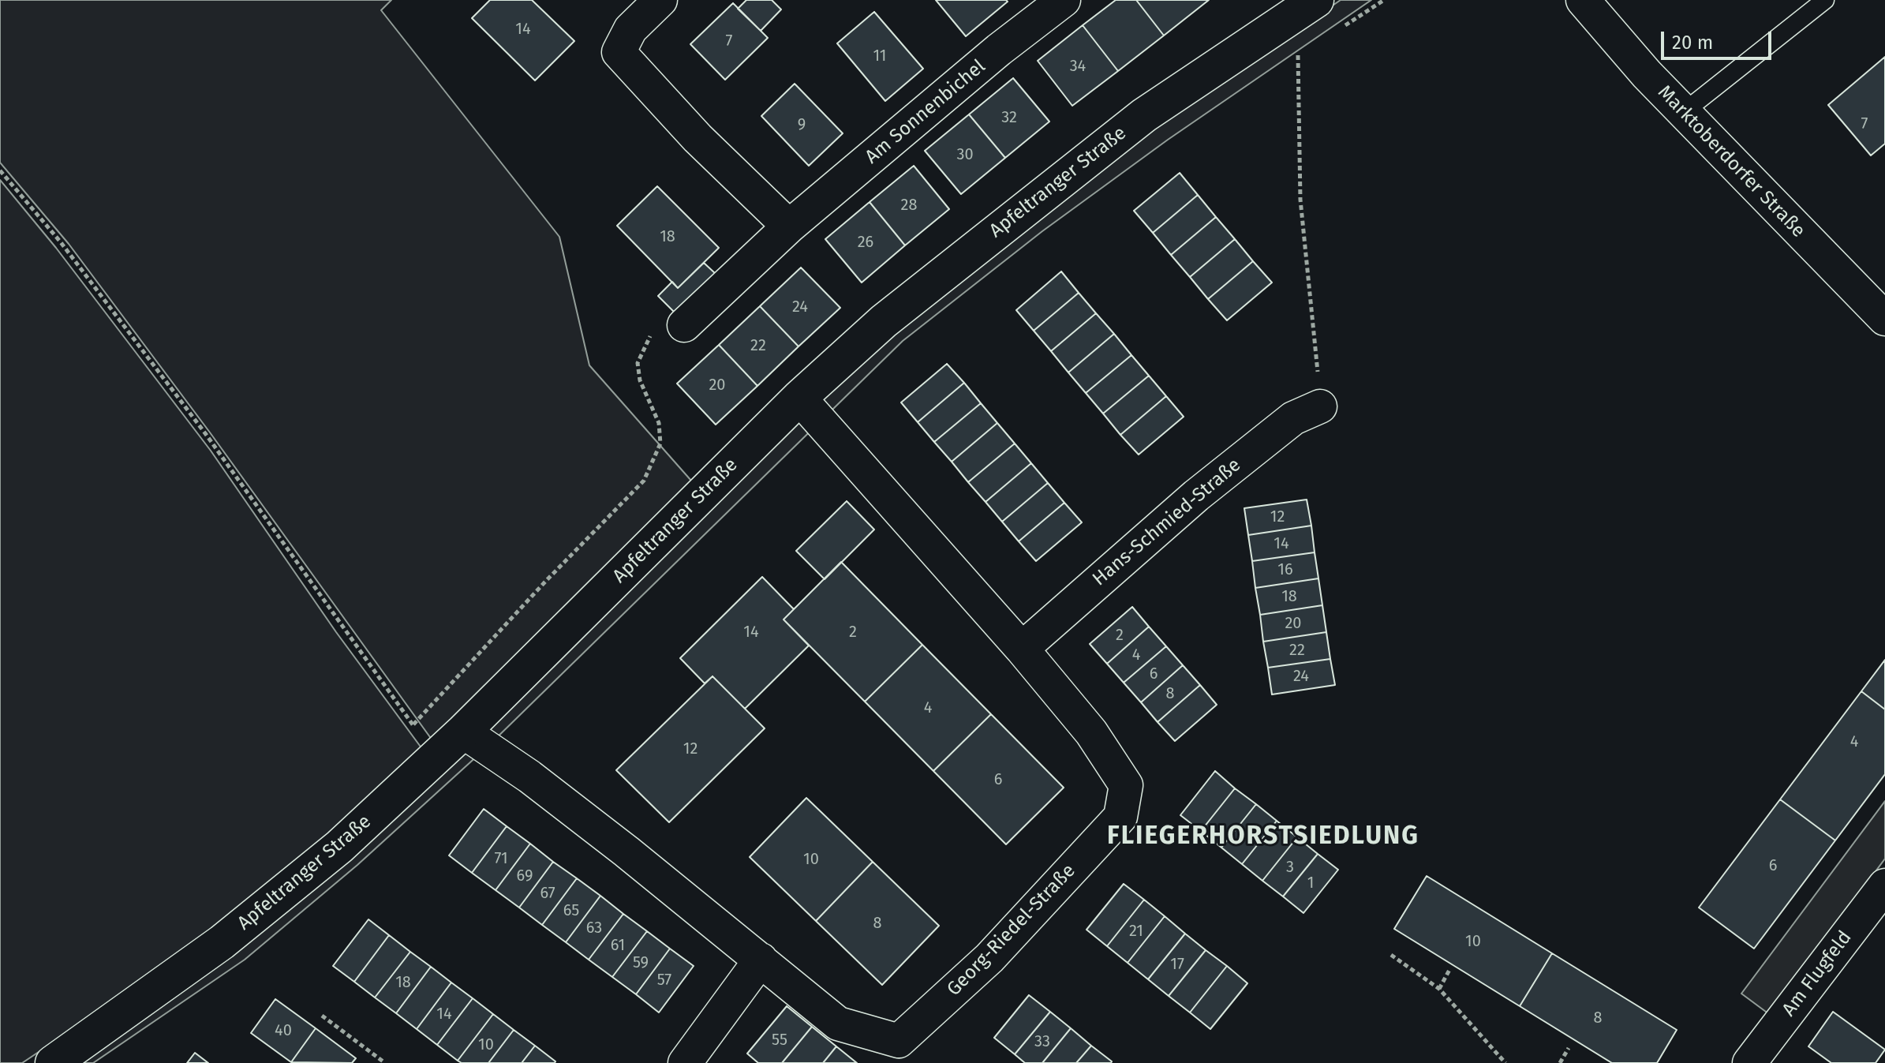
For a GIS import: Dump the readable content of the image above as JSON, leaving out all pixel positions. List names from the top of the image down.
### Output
{
  "streets": {
    "street": [
      "Am Sonnenbichel",
      "Marktoberdorfer Straße",
      "Apfeltranger Straße",
      "Hans-Schmied-Straße",
      "Georg-Riedel-Straße",
      "Am Flugfeld"
    ]
  },
  "crossings": [
    ["Apfeltranger Straße", "Georg-Riedel-Straße"],
    ["Hans-Schmied-Straße", "Georg-Riedel-Straße"]
  ],
  "districts": ["FLIEGERHORSTSIEDLUNG"],
  "house_numbers": [
    "14",
    "7",
    "11",
    "34",
    "32",
    "7",
    "9",
    "30",
    "28",
    "18",
    "26",
    "24",
    "22",
    "20",
    "12",
    "14",
    "16",
    "18",
    "20",
    "14",
    "2",
    "2",
    "22",
    "4",
    "6",
    "24",
    "8",
    "4",
    "4",
    "12",
    "6",
    "71",
    "10",
    "6",
    "3",
    "69",
    "1",
    "67",
    "65",
    "8",
    "63",
    "21",
    "10",
    "61",
    "59",
    "17",
    "57",
    "18",
    "14",
    "8",
    "40",
    "55",
    "33",
    "10"
  ],
  "scale_bar": "20 m"
}
